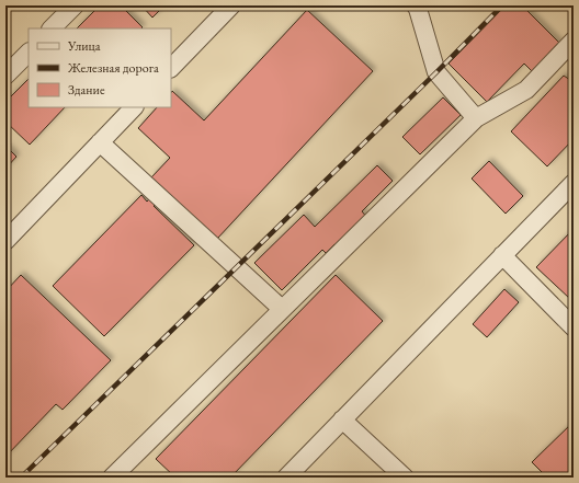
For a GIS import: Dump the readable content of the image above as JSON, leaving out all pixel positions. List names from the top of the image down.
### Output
{
  "legend": ["Улица", "Железная дорога", "Здание"]
}
